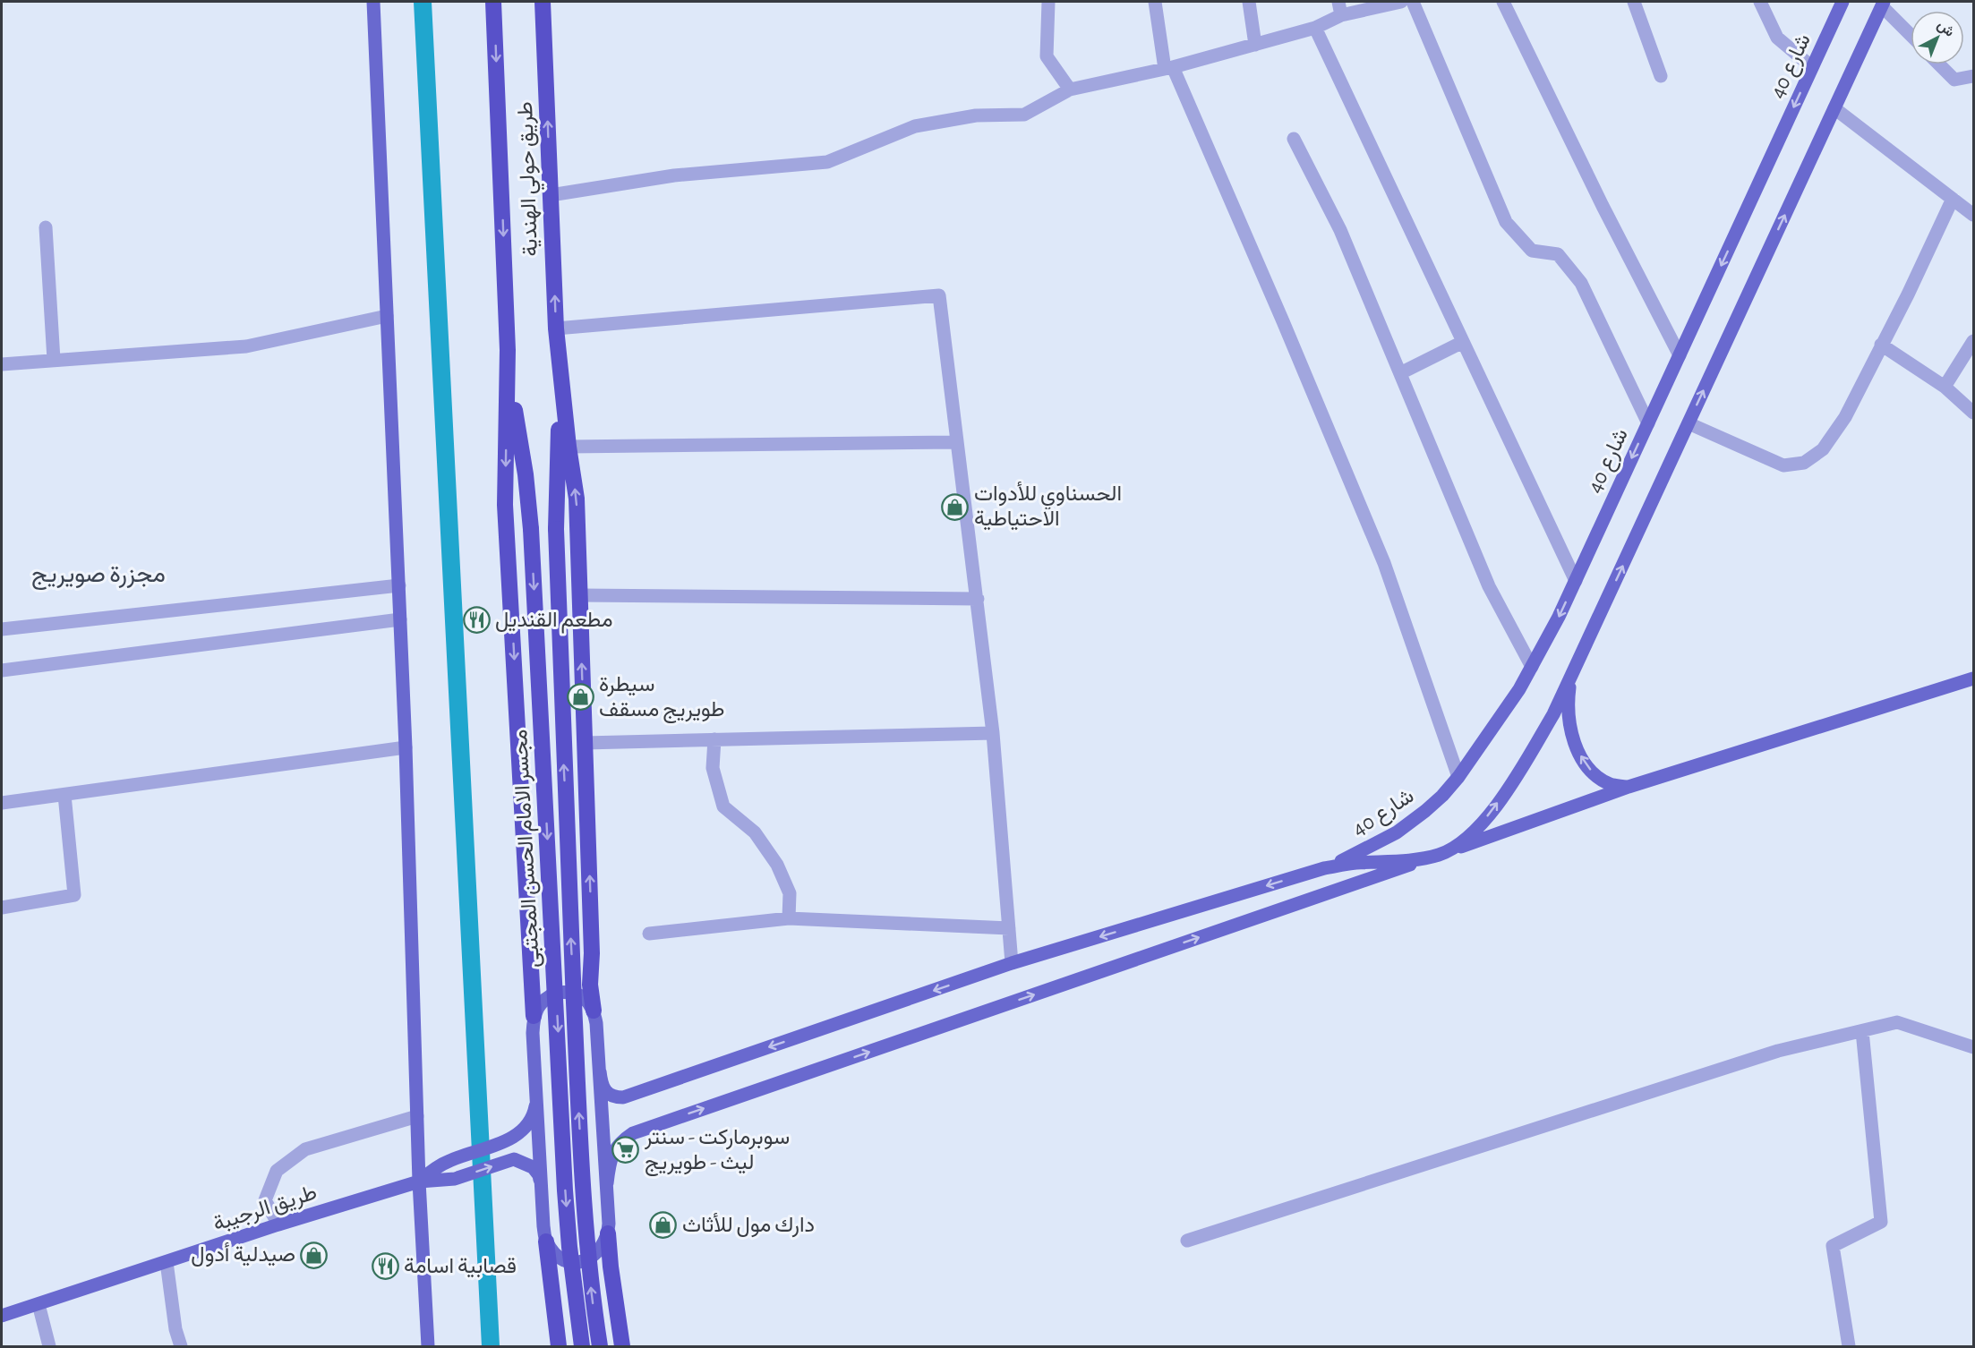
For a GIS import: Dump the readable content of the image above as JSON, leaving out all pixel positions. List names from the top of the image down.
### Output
{
  "streets": {
    "highway": ["طريق حولي الهندية", "مجسر الامام الحسن المجتبى"],
    "main road": ["شارع 40", "طريق الرجيبة"]
  },
  "crossings": [
    ["طريق حولي الهندية", "مجسر الامام الحسن المجتبى"]
  ],
  "districts": ["مجزرة صويريج"],
  "places": {
    "shop": [
      "الحسناوي للأدوات الاحتياطية",
      "سيطرة طويريج مسقف",
      "دارك مول للأثاث",
      "صيدلية أدول"
    ],
    "restaurant": ["مطعم القنديل", "قصابية اسامة"],
    "supermarket": ["سوبرماركت - سنتر ليث - طويريج"]
  },
  "north": "top right"
}
